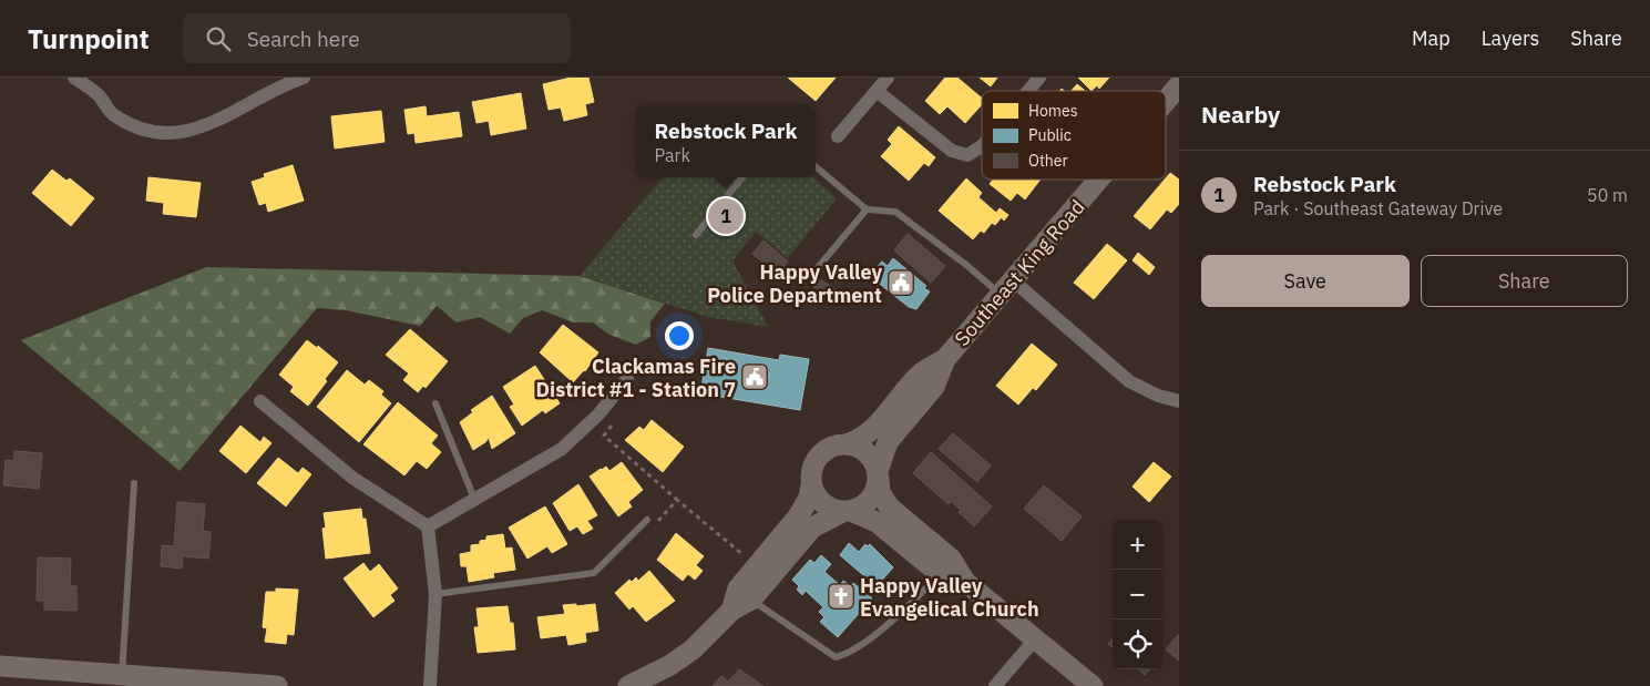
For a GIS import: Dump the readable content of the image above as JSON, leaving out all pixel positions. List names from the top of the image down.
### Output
{
  "streets": {
    "main road": ["Southeast King Road"]
  },
  "places": {
    "public building": ["Happy Valley Police Department", "Clackamas Fire District #1 - Station 7"],
    "church": ["Happy Valley Evangelical Church"]
  },
  "legend": ["Homes", "Public", "Other"],
  "page": {
    "header": "Turnpoint",
    "search": "Search here",
    "nav": ["Map", "Layers", "Share"],
    "heading": "Nearby",
    "popup": ["Rebstock Park", "Park"],
    "list": [
      {
        "mark": "1",
        "name": "Rebstock Park",
        "note": "Park · Southeast Gateway Drive",
        "value": "50 m"
      }
    ],
    "pins": "1",
    "buttons": ["Save", "Share"],
    "map_buttons": ["+", "−"]
  }
}
